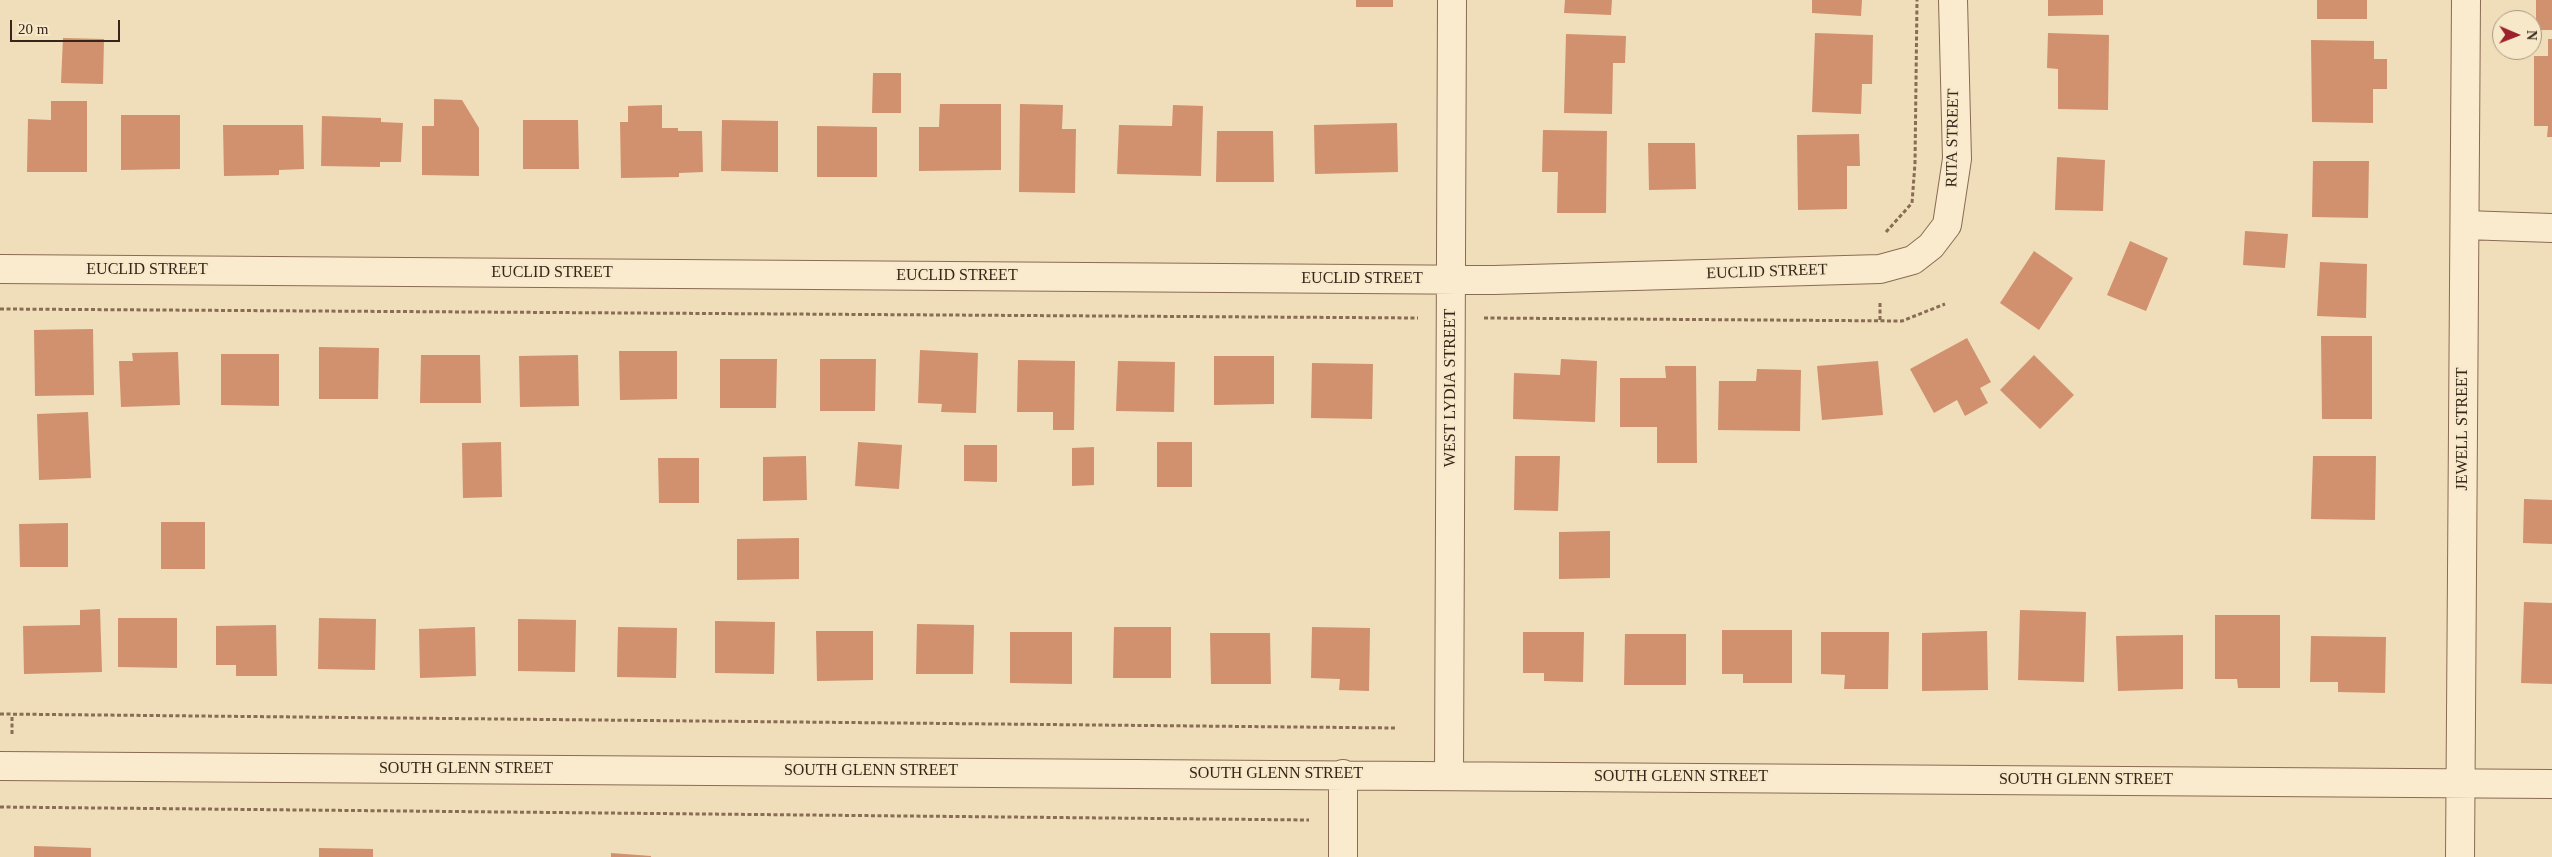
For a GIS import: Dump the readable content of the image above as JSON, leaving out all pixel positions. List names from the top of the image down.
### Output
{
  "streets": {
    "street": [
      "RITA STREET",
      "EUCLID STREET",
      "WEST LYDIA STREET",
      "JEWELL STREET",
      "SOUTH GLENN STREET"
    ]
  },
  "crossings": [
    ["RITA STREET", "EUCLID STREET"],
    ["EUCLID STREET", "WEST LYDIA STREET"],
    ["WEST LYDIA STREET", "SOUTH GLENN STREET"],
    ["JEWELL STREET", "SOUTH GLENN STREET"]
  ],
  "scale_bar": "20 m",
  "north": "right"
}
